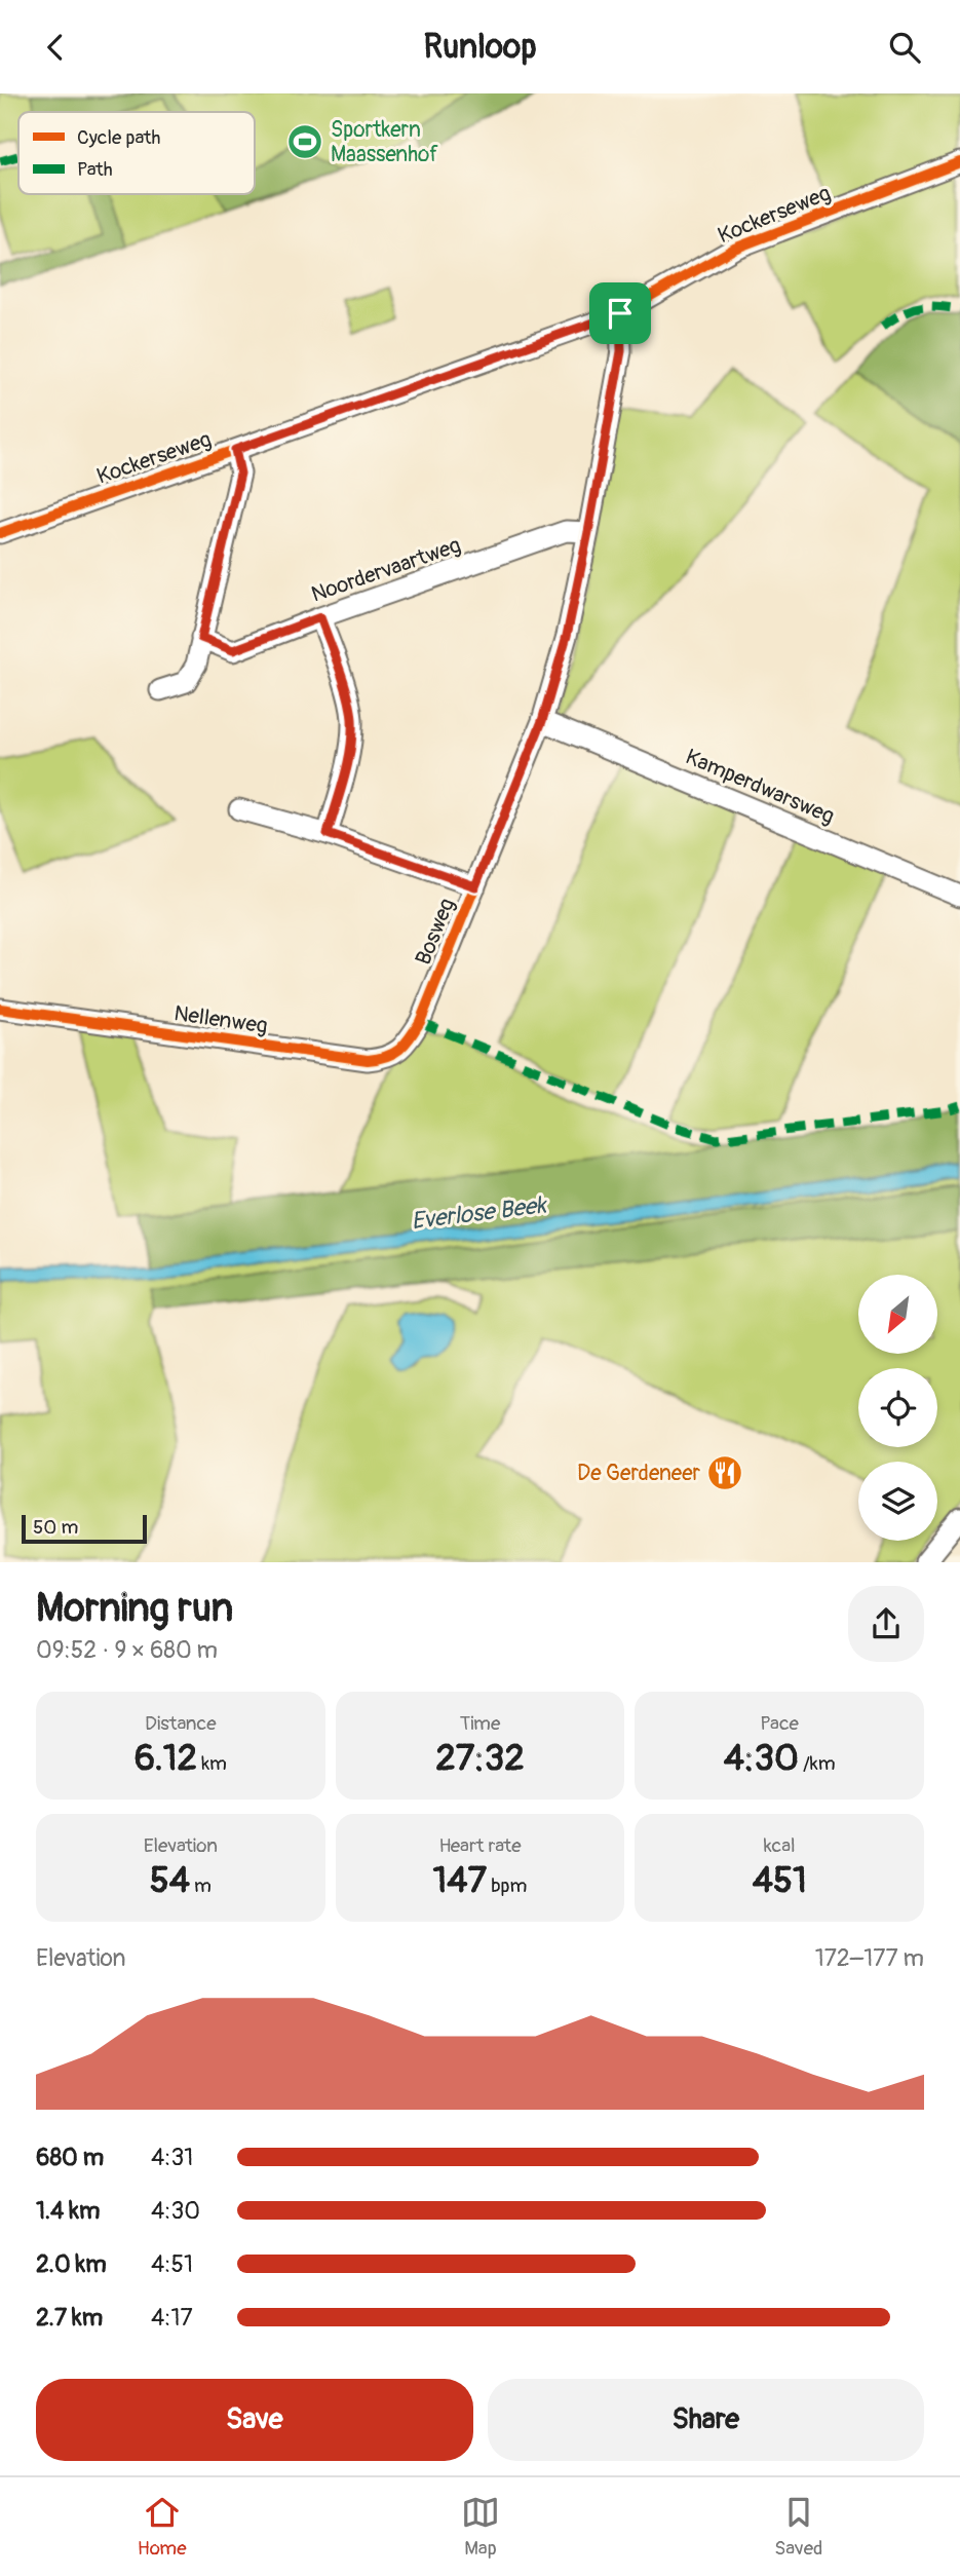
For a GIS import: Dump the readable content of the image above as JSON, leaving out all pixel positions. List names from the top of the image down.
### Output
{
  "streets": {
    "street": [
      "Kockerseweg",
      "Noordervaartweg",
      "Kamperdwarsweg",
      "Bosweg",
      "Nellenweg"
    ]
  },
  "crossings": [
    ["Kockerseweg", "Bosweg"],
    ["Noordervaartweg", "Bosweg"],
    ["Kamperdwarsweg", "Bosweg"],
    ["Bosweg", "Nellenweg"]
  ],
  "water": ["Everlose Beek"],
  "places": {
    "sports": ["Sportkern Maassenhof"],
    "restaurant": ["De Gerdeneer"]
  },
  "legend": ["Cycle path", "Path"],
  "scale_bar": "50 m",
  "north": "bottom left",
  "page": {
    "header": "Runloop",
    "scale": "50 m",
    "heading": ["Morning run", "09:52 · 9 × 680 m"],
    "stats": [
      ["Distance", "6.12 km"],
      ["Time", "27:32"],
      ["Pace", "4:30 /km"],
      ["Elevation", "54 m"],
      ["Heart rate", "147 bpm"],
      ["kcal", "451"]
    ],
    "chart": ["Elevation", "172–177 m"],
    "list": [
      {
        "name": "680 m",
        "note": "4:31"
      },
      {
        "name": "1.4 km",
        "note": "4:30"
      },
      {
        "name": "2.0 km",
        "note": "4:51"
      },
      {
        "name": "2.7 km",
        "note": "4:17"
      }
    ],
    "buttons": ["Save", "Share"],
    "tabs": ["Home", "Map", "Saved"]
  }
}
